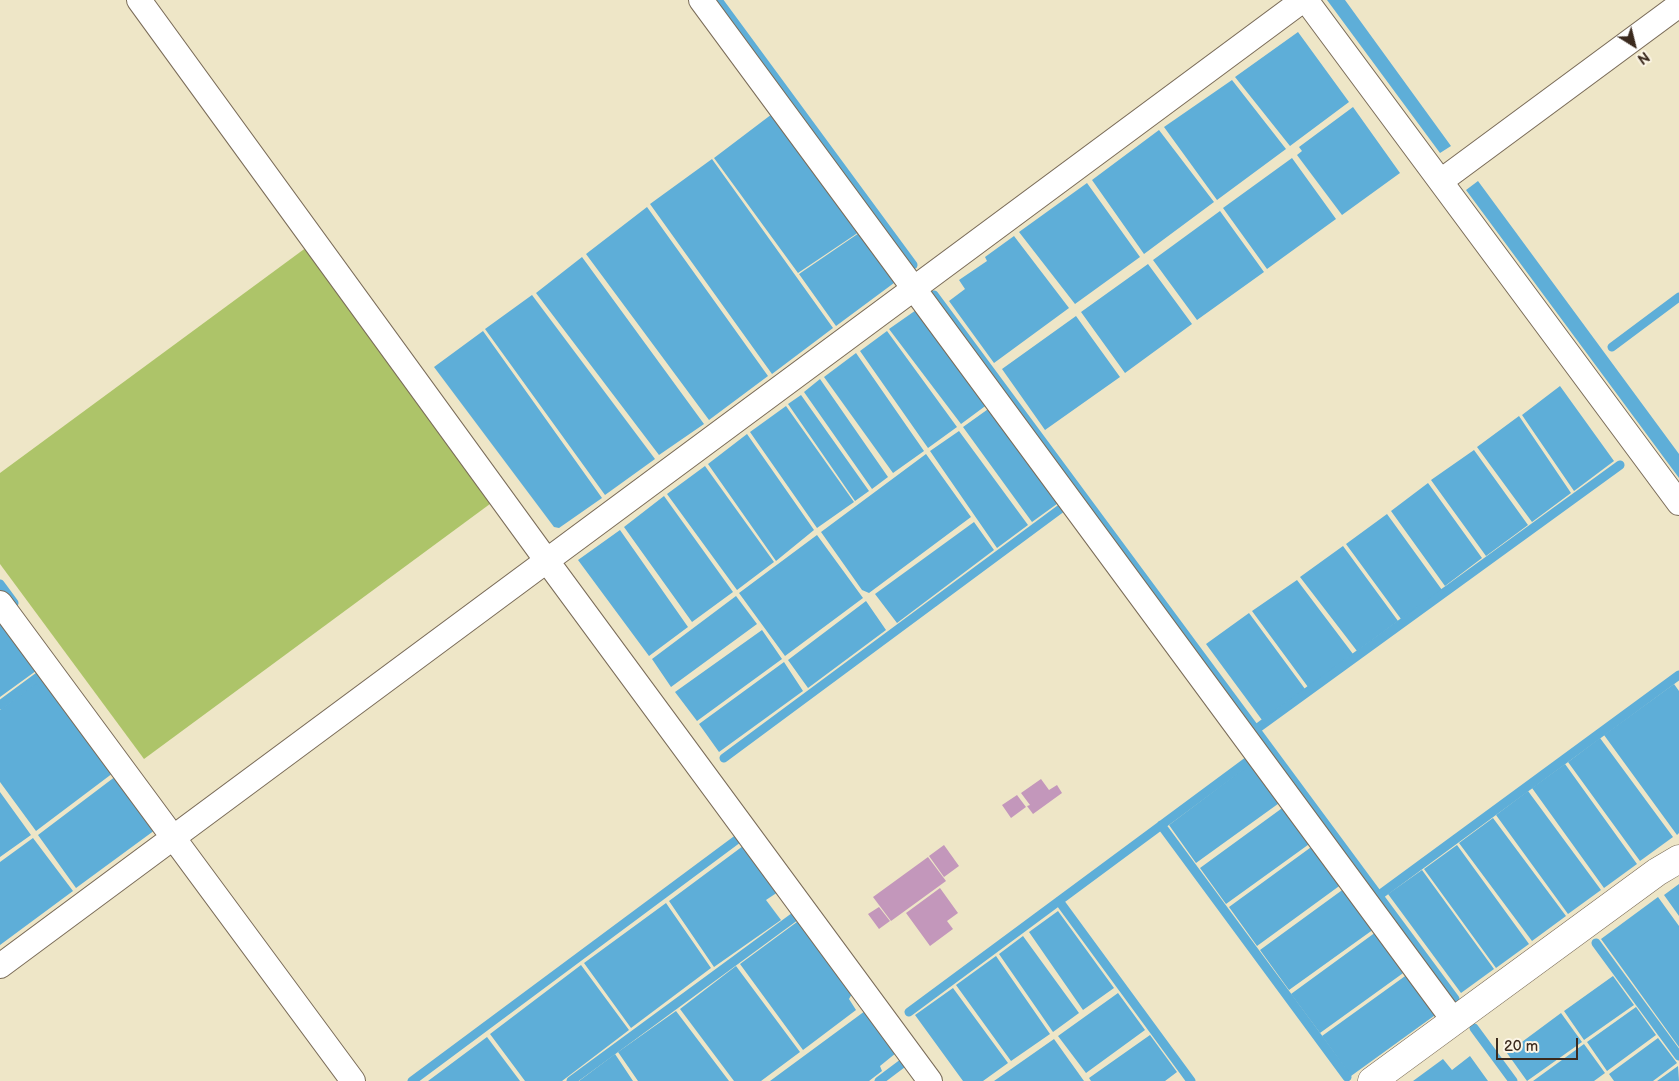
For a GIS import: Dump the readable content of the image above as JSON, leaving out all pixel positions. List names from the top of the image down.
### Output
{
  "scale_bar": "20 m",
  "north": "bottom right"
}
